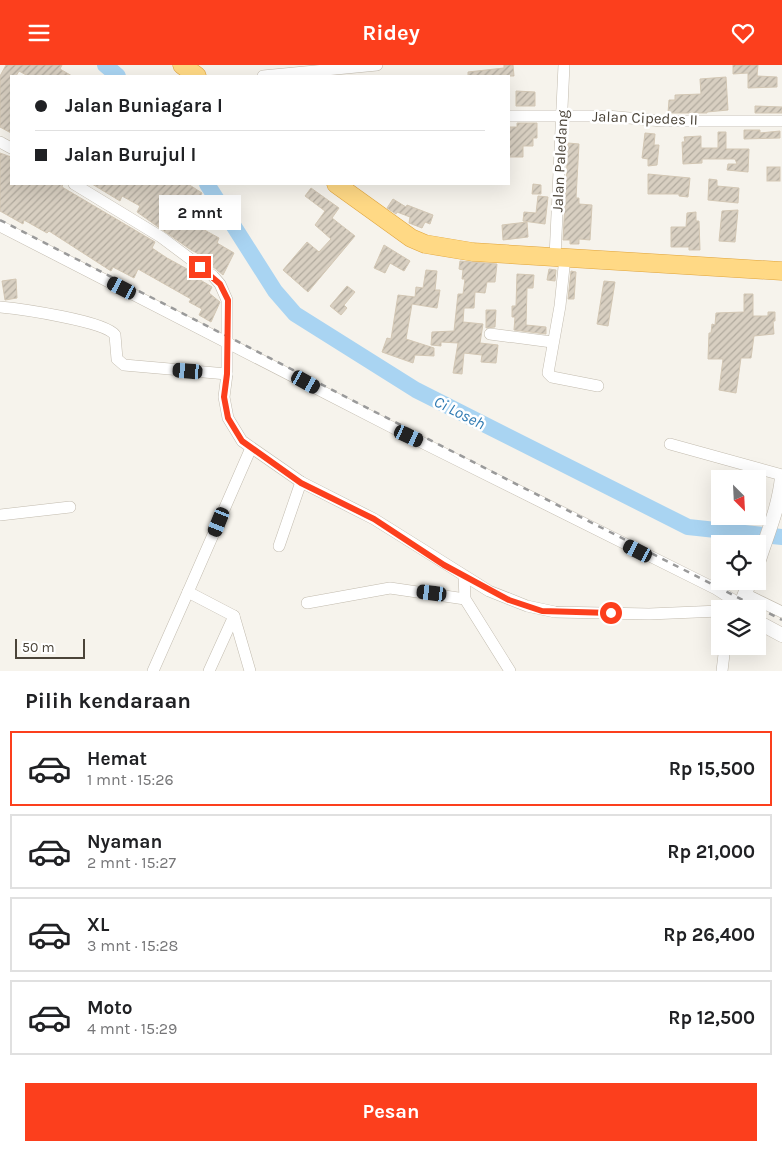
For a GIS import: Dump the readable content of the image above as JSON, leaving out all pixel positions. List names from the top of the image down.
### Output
{
  "streets": {
    "street": ["Jalan Cipedes II", "Jalan Paledang"]
  },
  "crossings": [
    ["Jalan Cipedes II", "Jalan Paledang"]
  ],
  "water": ["Ci Loseh"],
  "scale_bar": "50 m",
  "north": "bottom right",
  "page": {
    "header": "Ridey",
    "banner": ["Jalan Buniagara I", "Jalan Burujul I"],
    "bubble": "2 mnt",
    "scale": "50 m",
    "heading": "Pilih kendaraan",
    "list": [
      {
        "name": "Hemat",
        "note": "1 mnt · 15:26",
        "value": "Rp 15,500"
      },
      {
        "name": "Nyaman",
        "note": "2 mnt · 15:27",
        "value": "Rp 21,000"
      },
      {
        "name": "XL",
        "note": "3 mnt · 15:28",
        "value": "Rp 26,400"
      },
      {
        "name": "Moto",
        "note": "4 mnt · 15:29",
        "value": "Rp 12,500"
      }
    ],
    "buttons": "Pesan"
  }
}
